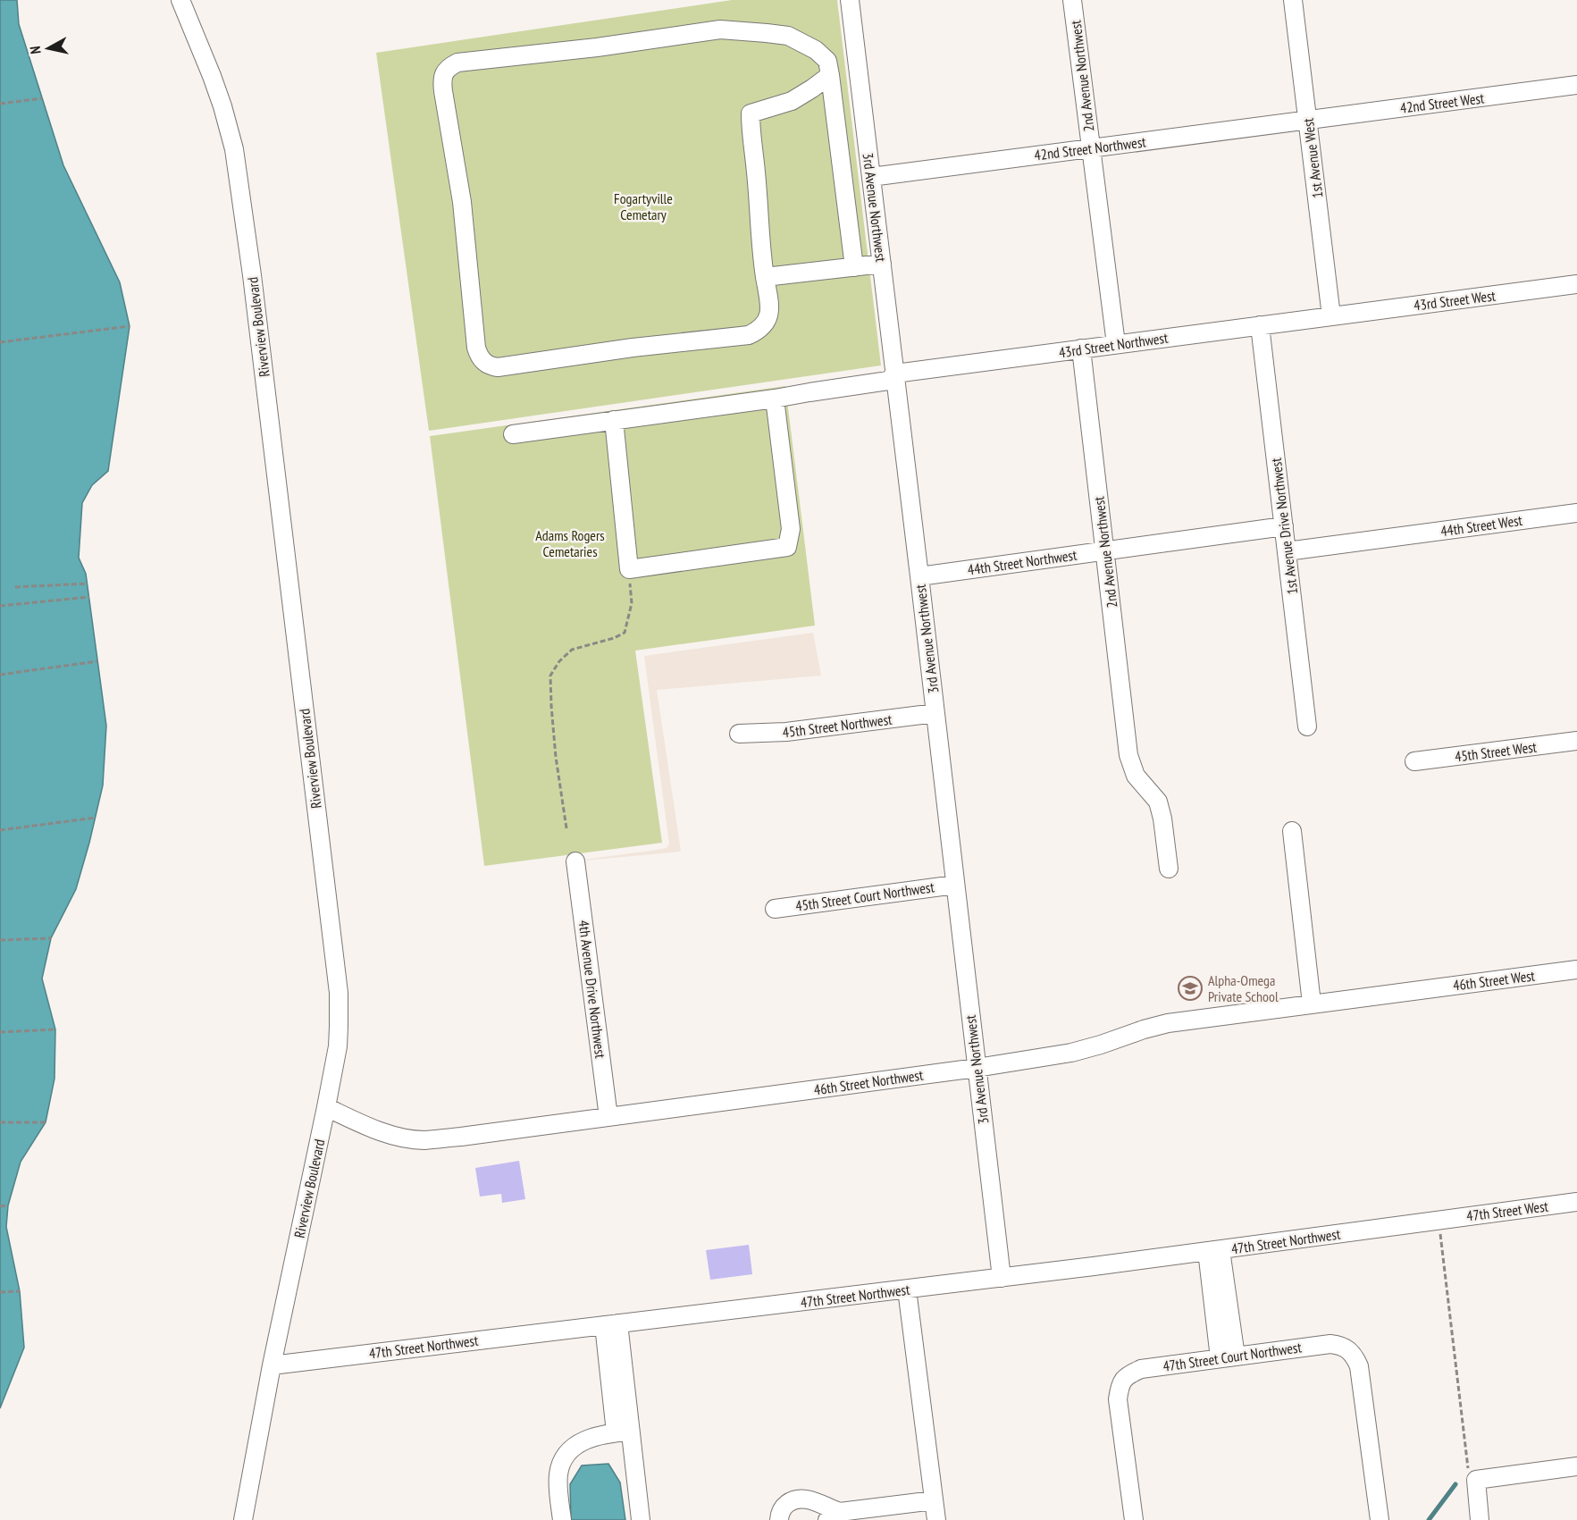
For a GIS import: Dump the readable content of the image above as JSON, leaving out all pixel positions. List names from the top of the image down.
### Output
{
  "streets": {
    "street": [
      "2nd Avenue Northwest",
      "42nd Street West",
      "42nd Street Northwest",
      "1st Avenue West",
      "3rd Avenue Northwest",
      "43rd Street West",
      "Riverview Boulevard",
      "43rd Street Northwest",
      "44th Street West",
      "1st Avenue Drive Northwest",
      "44th Street Northwest",
      "45th Street Northwest",
      "45th Street West",
      "45th Street Court Northwest",
      "46th Street West",
      "4th Avenue Drive Northwest",
      "46th Street Northwest",
      "47th Street West",
      "47th Street Northwest",
      "47th Street Court Northwest"
    ]
  },
  "crossings": [
    ["2nd Avenue Northwest", "42nd Street Northwest"],
    ["2nd Avenue Northwest", "43rd Street Northwest"],
    ["2nd Avenue Northwest", "44th Street Northwest"],
    ["42nd Street West", "42nd Street Northwest"],
    ["42nd Street West", "1st Avenue West"],
    ["42nd Street Northwest", "1st Avenue West"],
    ["42nd Street Northwest", "3rd Avenue Northwest"],
    ["1st Avenue West", "43rd Street West"],
    ["1st Avenue West", "43rd Street Northwest"],
    ["3rd Avenue Northwest", "43rd Street Northwest"],
    ["3rd Avenue Northwest", "44th Street Northwest"],
    ["3rd Avenue Northwest", "45th Street Northwest"],
    ["3rd Avenue Northwest", "45th Street Court Northwest"],
    ["3rd Avenue Northwest", "46th Street Northwest"],
    ["3rd Avenue Northwest", "47th Street Northwest"],
    ["43rd Street West", "43rd Street Northwest"],
    ["Riverview Boulevard", "46th Street Northwest"],
    ["Riverview Boulevard", "47th Street Northwest"],
    ["43rd Street Northwest", "1st Avenue Drive Northwest"],
    ["44th Street West", "1st Avenue Drive Northwest"],
    ["1st Avenue Drive Northwest", "44th Street Northwest"],
    ["46th Street West", "46th Street Northwest"],
    ["4th Avenue Drive Northwest", "46th Street Northwest"],
    ["47th Street West", "47th Street Northwest"]
  ],
  "parks": ["Fogartyville Cemetary", "Adams Rogers Cemetaries"],
  "places": {
    "school or university": ["Alpha-Omega Private School"]
  },
  "north": "left"
}
